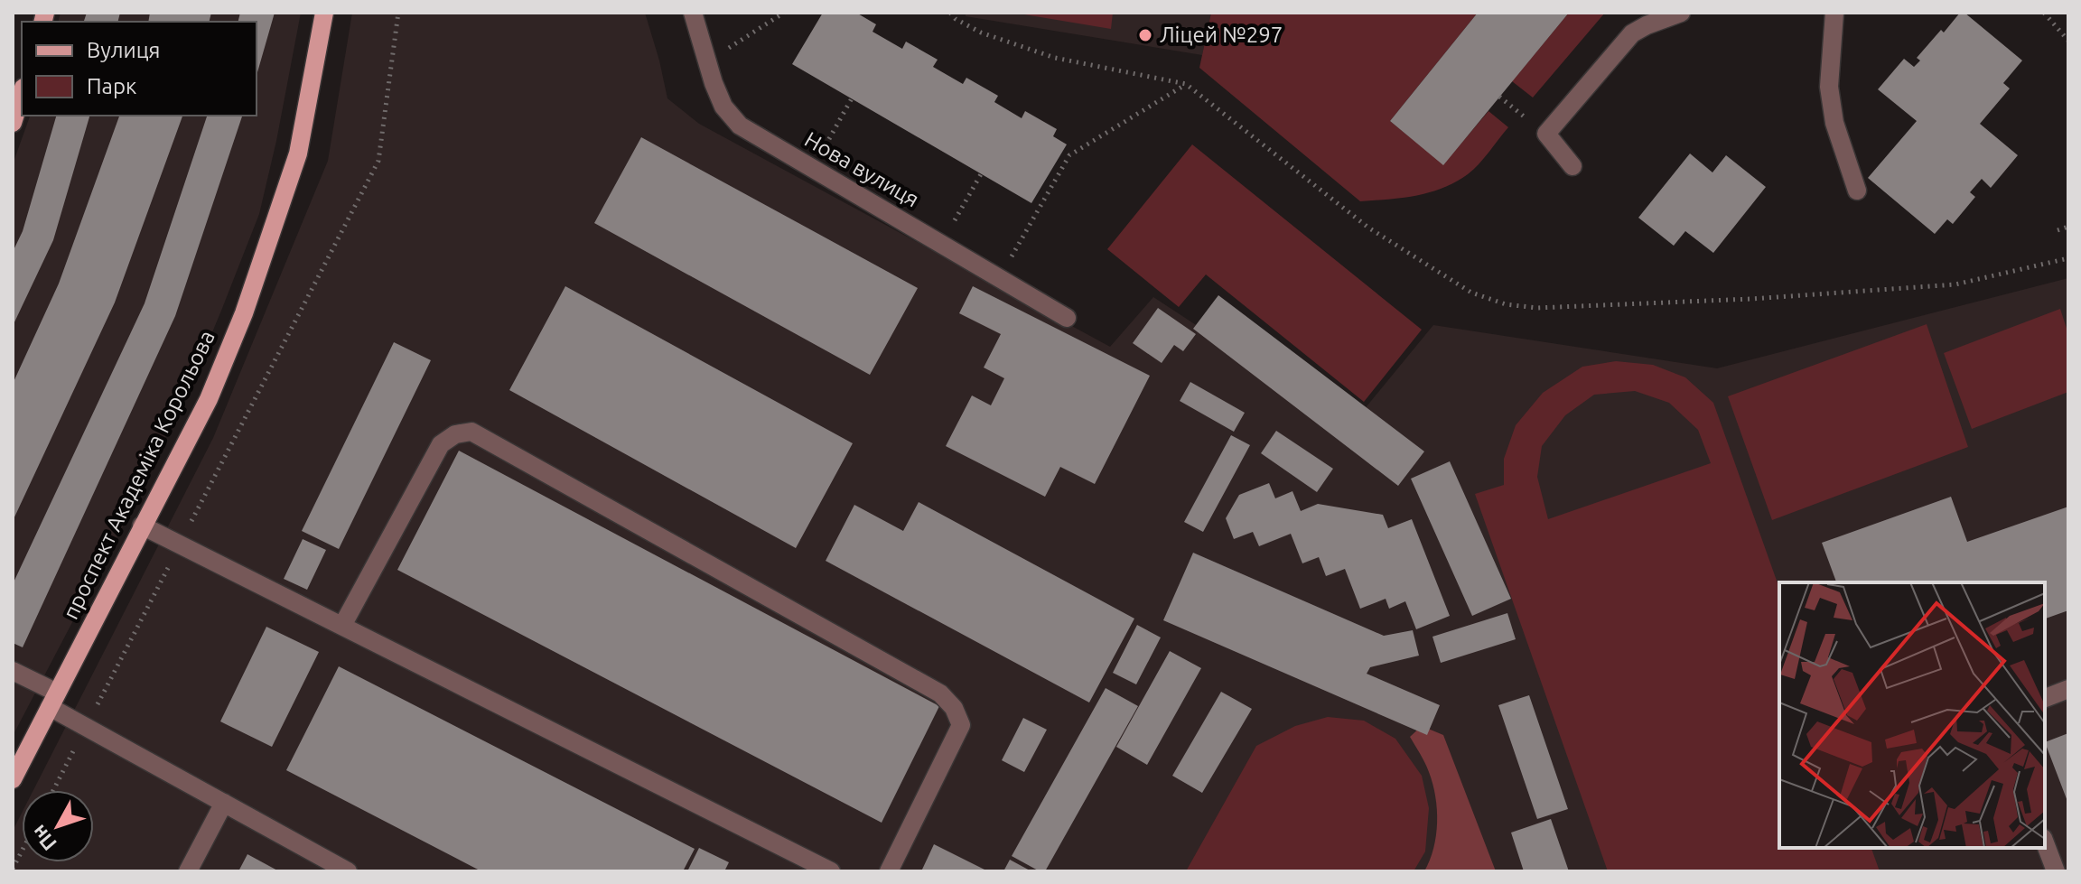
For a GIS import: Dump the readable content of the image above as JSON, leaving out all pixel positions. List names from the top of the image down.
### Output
{
  "streets": {
    "main road": ["проспект Академіка Корольова"],
    "lane": ["Нова вулиця"]
  },
  "places": ["Ліцей №297"],
  "legend": ["Вулиця", "Парк"],
  "north": "bottom left"
}
